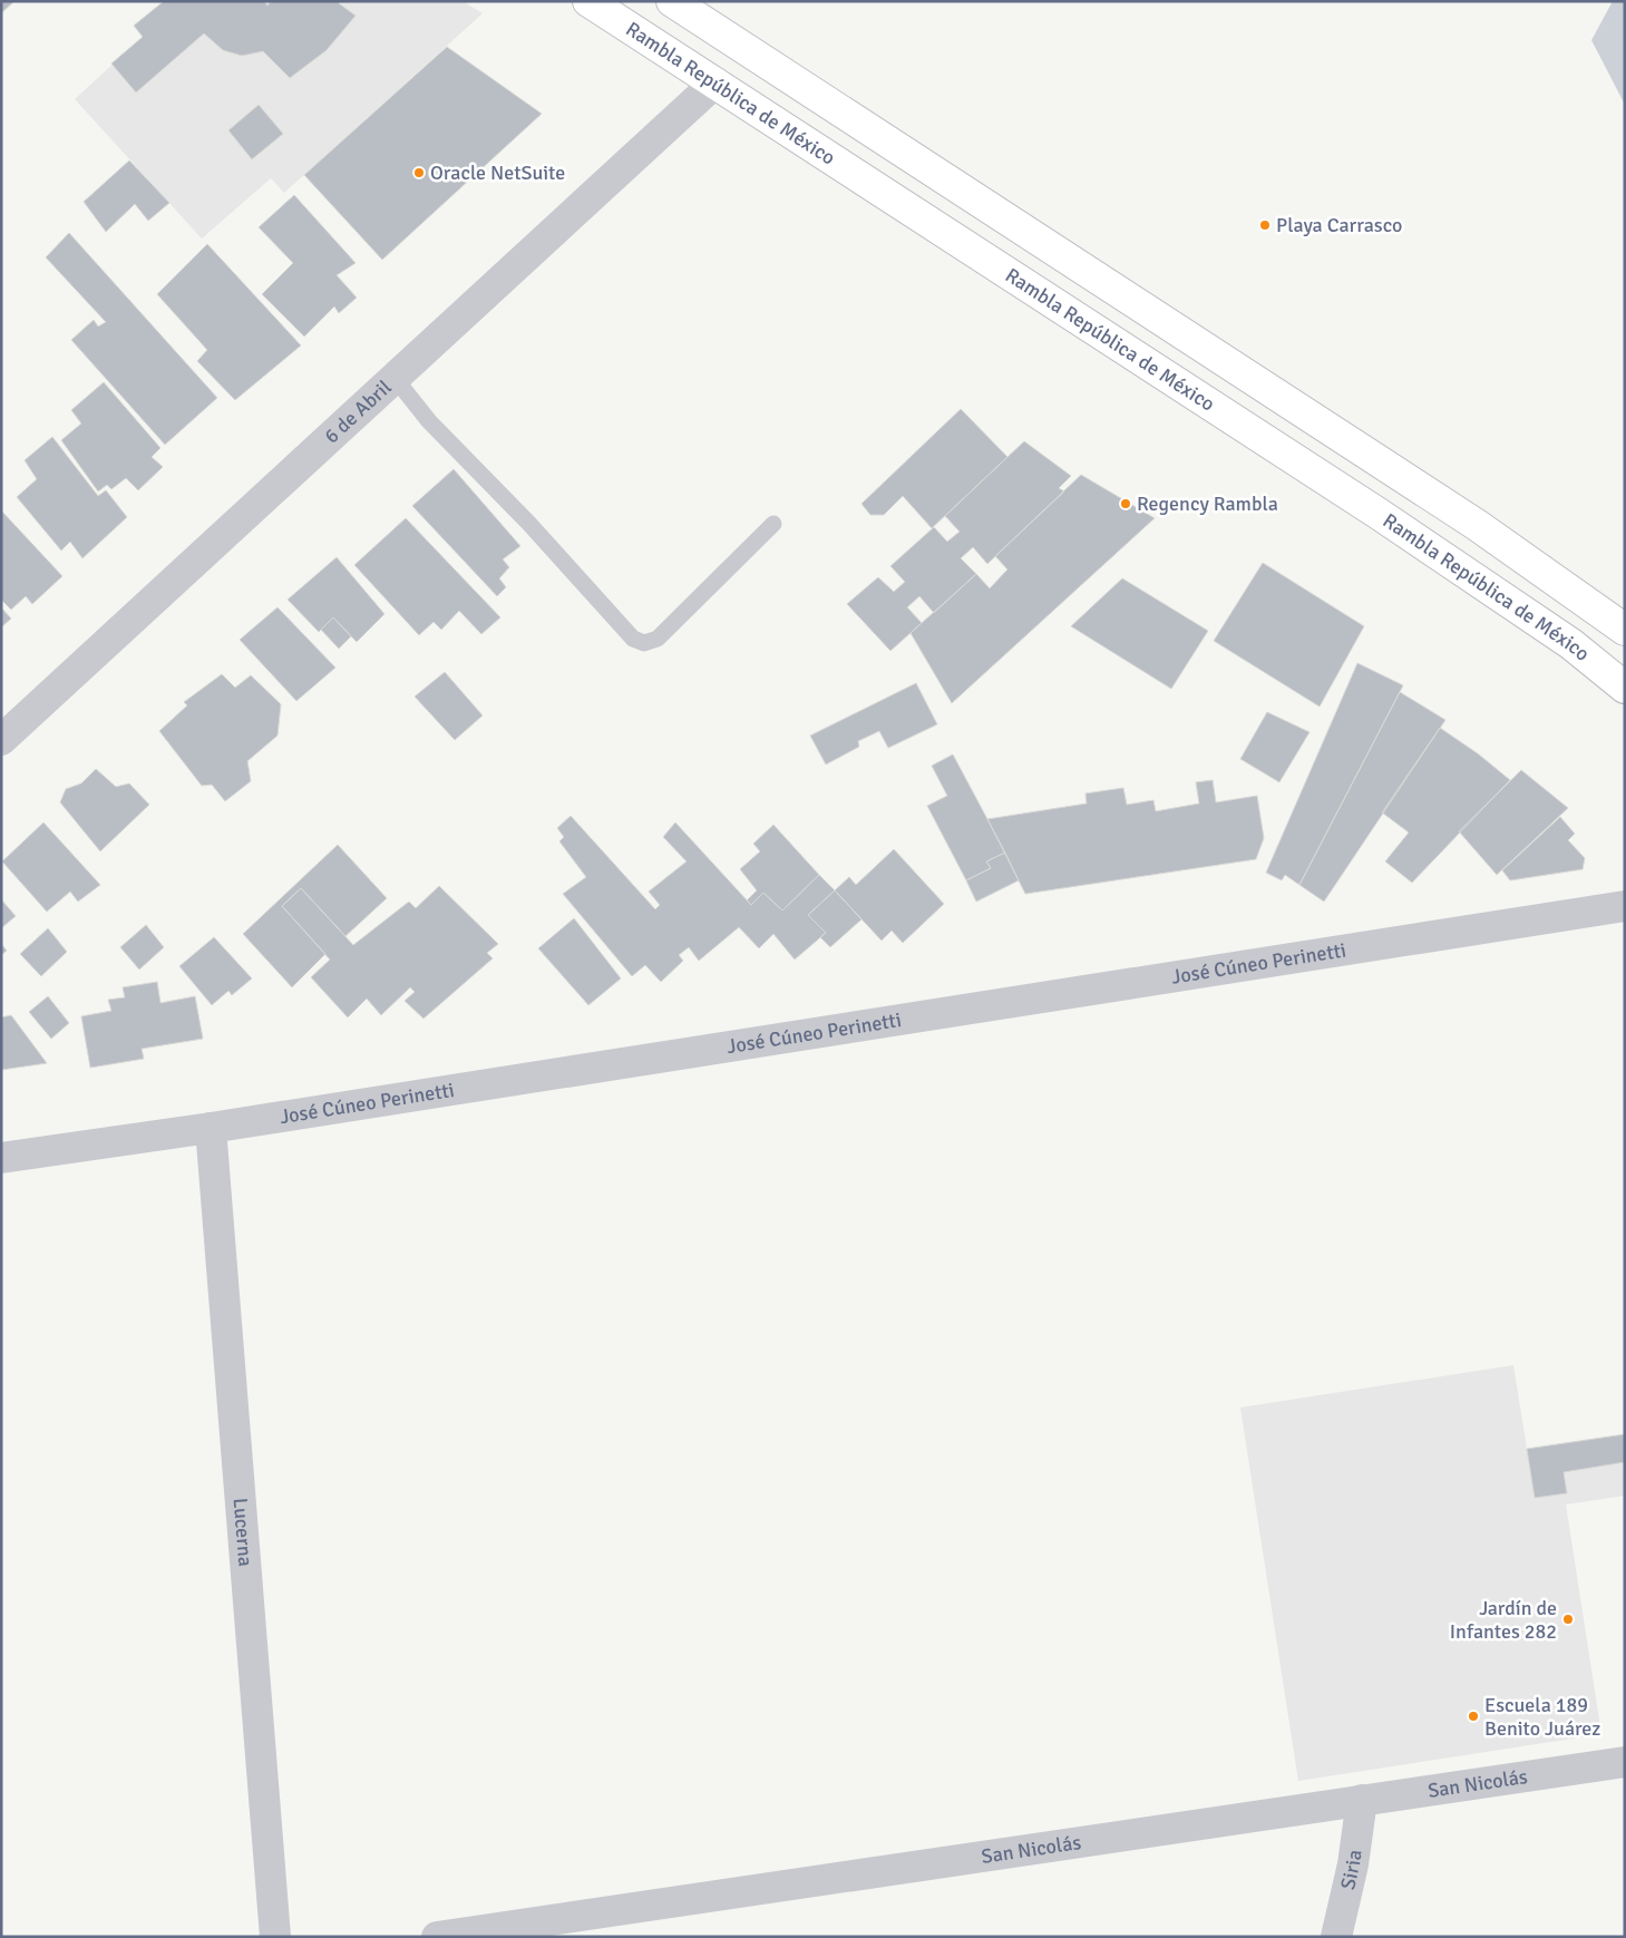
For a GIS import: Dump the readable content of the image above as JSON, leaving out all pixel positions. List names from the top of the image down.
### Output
{
  "streets": {
    "main road": ["Rambla República de México"],
    "street": [
      "6 de Abril",
      "José Cúneo Perinetti",
      "Lucerna",
      "San Nicolás",
      "Siria"
    ]
  },
  "crossings": [
    ["Rambla República de México", "6 de Abril"],
    ["José Cúneo Perinetti", "Lucerna"],
    ["San Nicolás", "Siria"]
  ],
  "places": [
    "Oracle NetSuite",
    "Playa Carrasco",
    "Regency Rambla",
    "Jardín de Infantes 282",
    "Escuela 189 Benito Juárez"
  ]
}
